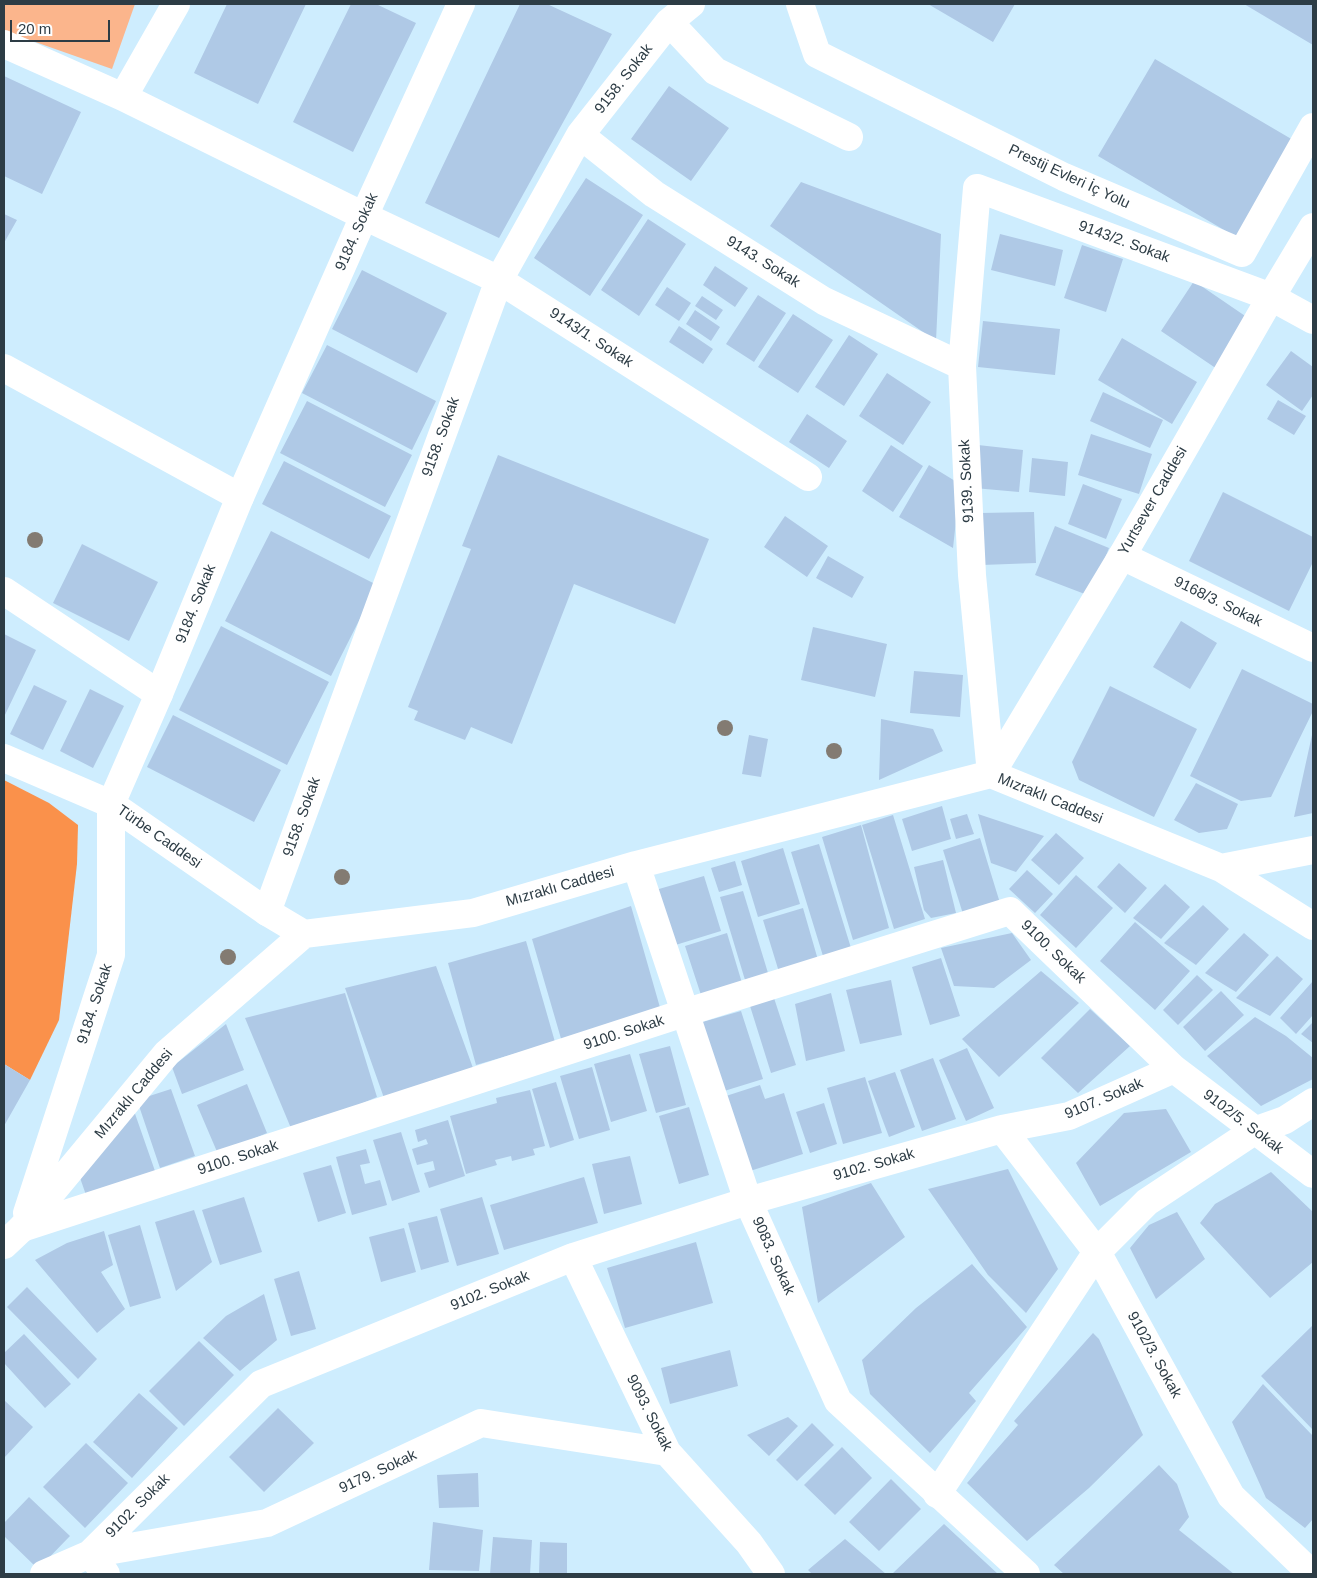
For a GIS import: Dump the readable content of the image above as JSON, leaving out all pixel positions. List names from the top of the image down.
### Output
{
  "streets": {
    "street": [
      "9158. Sokak",
      "Prestij Evleri İç Yolu",
      "9184. Sokak",
      "9143/2. Sokak",
      "9143. Sokak",
      "9143/1. Sokak",
      "9139. Sokak",
      "Yurtsever Caddesi",
      "9168/3. Sokak",
      "Mızraklı Caddesi",
      "Türbe Caddesi",
      "9100. Sokak",
      "9107. Sokak",
      "9102/5. Sokak",
      "9102. Sokak",
      "9083. Sokak",
      "9102/3. Sokak",
      "9093. Sokak",
      "9179. Sokak"
    ]
  },
  "crossings": [
    ["9158. Sokak", "9143. Sokak"],
    ["9158. Sokak", "9143/1. Sokak"],
    ["9158. Sokak", "Türbe Caddesi"],
    ["9184. Sokak", "9143/1. Sokak"],
    ["9184. Sokak", "Mızraklı Caddesi"],
    ["9184. Sokak", "Türbe Caddesi"],
    ["9184. Sokak", "9100. Sokak"],
    ["9143/2. Sokak", "9139. Sokak"],
    ["9143/2. Sokak", "Yurtsever Caddesi"],
    ["9143. Sokak", "9139. Sokak"],
    ["9139. Sokak", "Yurtsever Caddesi"],
    ["9139. Sokak", "Mızraklı Caddesi"],
    ["Yurtsever Caddesi", "9168/3. Sokak"],
    ["Yurtsever Caddesi", "Mızraklı Caddesi"],
    ["Mızraklı Caddesi", "Türbe Caddesi"],
    ["Mızraklı Caddesi", "9100. Sokak"],
    ["Mızraklı Caddesi", "9083. Sokak"],
    ["9100. Sokak", "9107. Sokak"],
    ["9100. Sokak", "9102/5. Sokak"],
    ["9100. Sokak", "9083. Sokak"],
    ["9107. Sokak", "9102/5. Sokak"],
    ["9107. Sokak", "9102. Sokak"],
    ["9107. Sokak", "9102/3. Sokak"],
    ["9102. Sokak", "9083. Sokak"],
    ["9102. Sokak", "9102/3. Sokak"],
    ["9102. Sokak", "9093. Sokak"],
    ["9102. Sokak", "9179. Sokak"],
    ["9093. Sokak", "9179. Sokak"]
  ],
  "scale_bar": "20 m"
}
